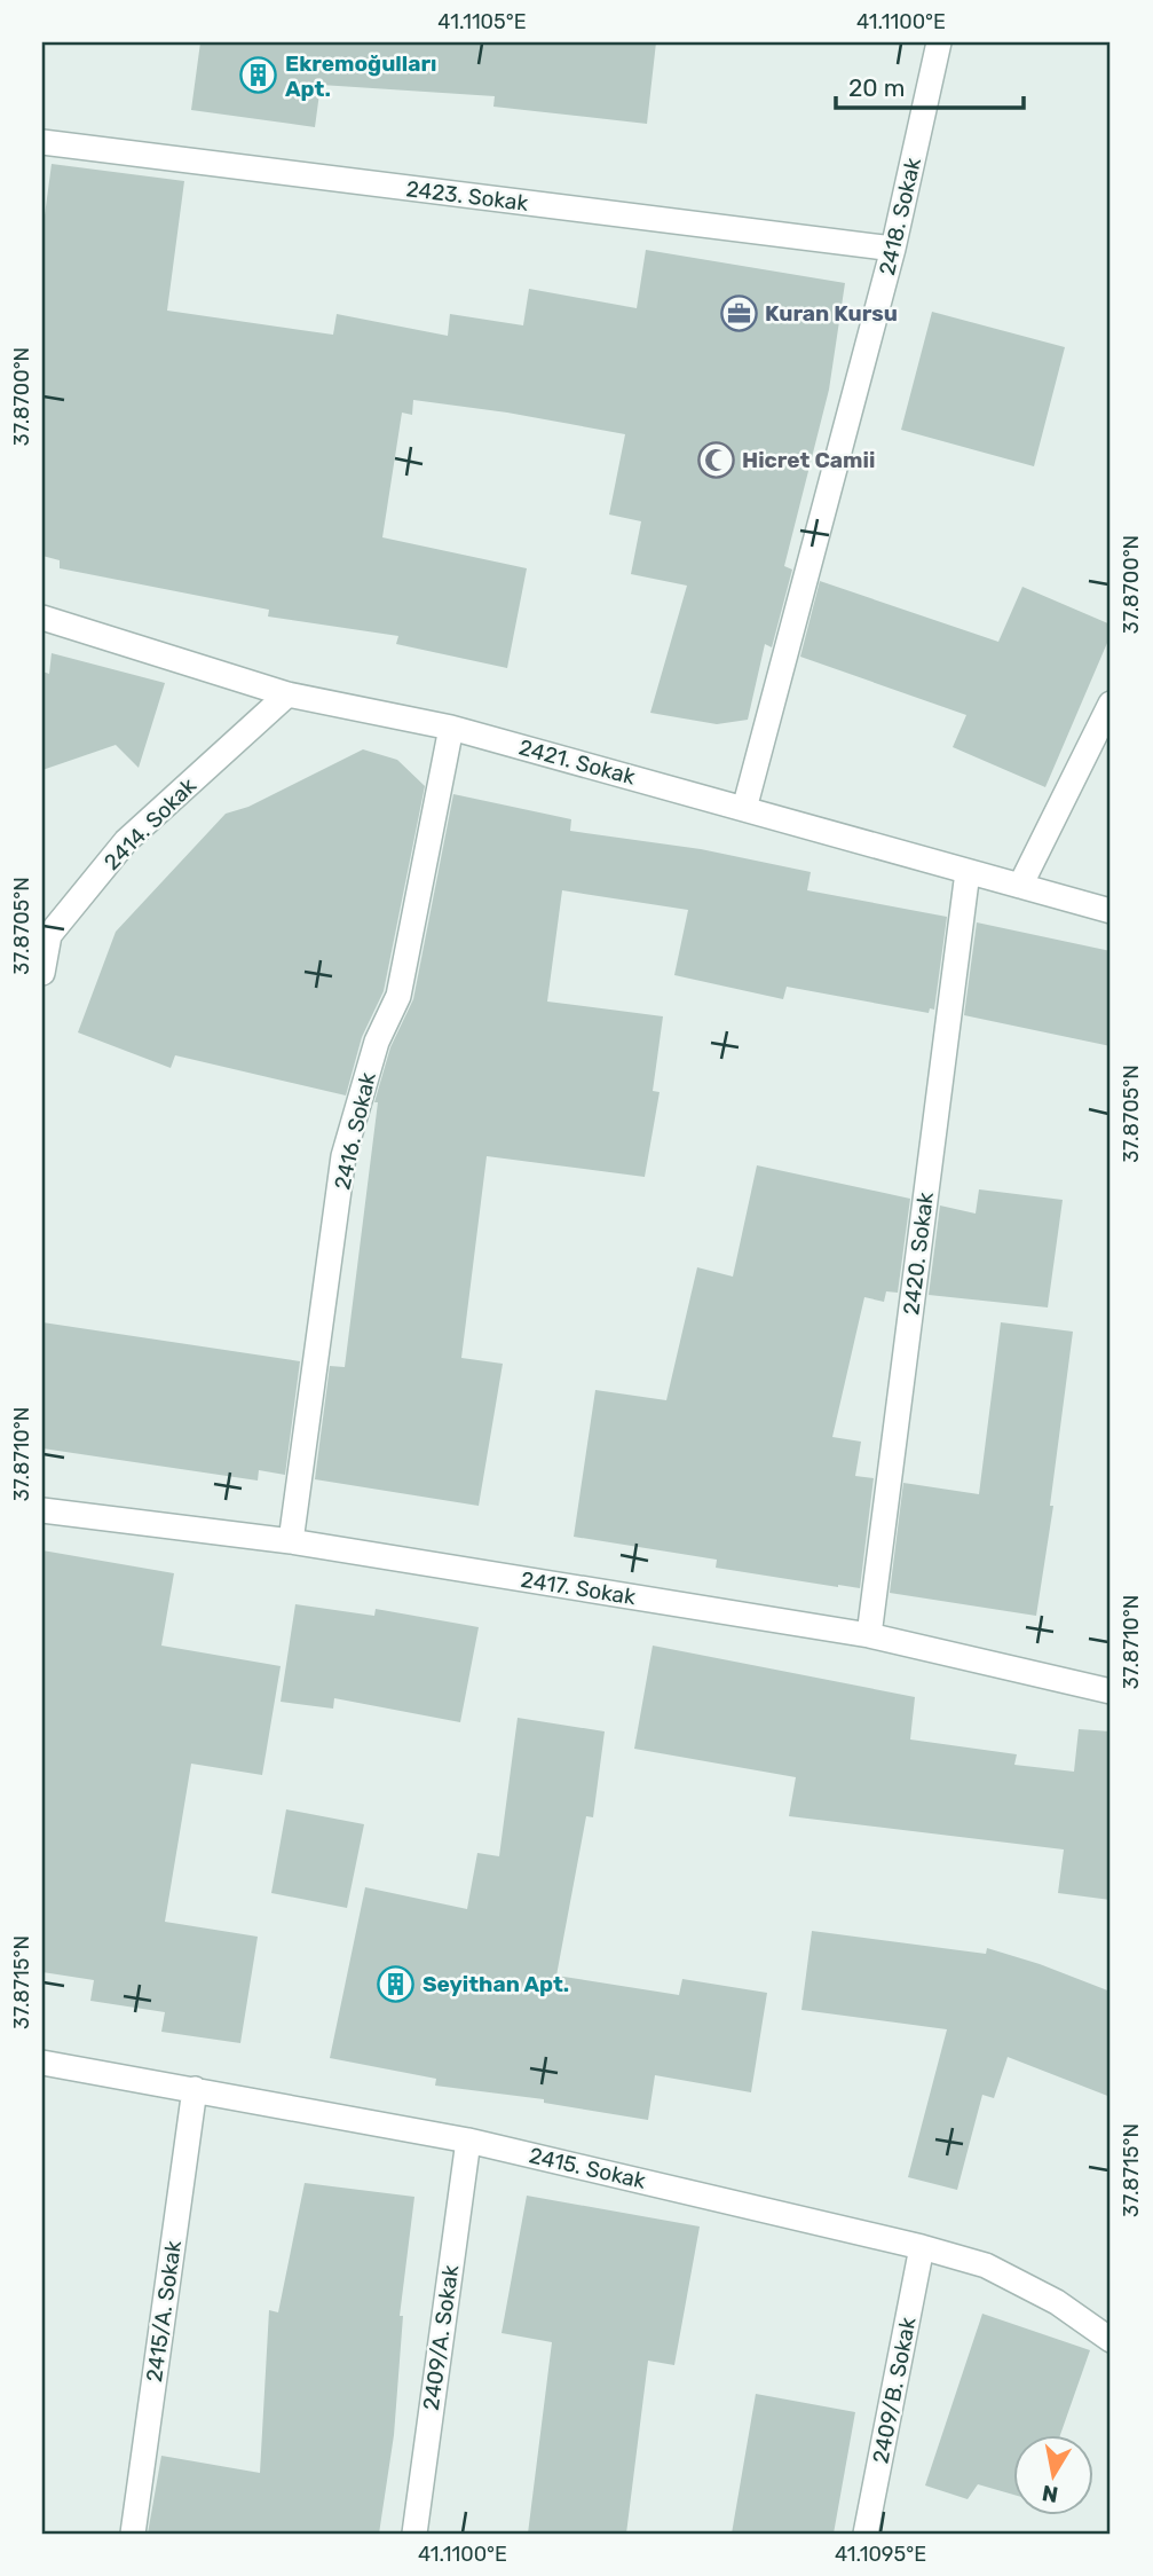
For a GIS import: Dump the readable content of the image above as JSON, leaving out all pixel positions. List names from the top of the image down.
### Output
{
  "streets": {
    "street": [
      "2423. Sokak",
      "2418. Sokak",
      "2421. Sokak",
      "2414. Sokak",
      "2416. Sokak",
      "2420. Sokak",
      "2417. Sokak",
      "2415. Sokak",
      "2415/A. Sokak",
      "2409/A. Sokak",
      "2409/B. Sokak"
    ]
  },
  "crossings": [
    ["2423. Sokak", "2418. Sokak"],
    ["2418. Sokak", "2421. Sokak"],
    ["2421. Sokak", "2414. Sokak"],
    ["2421. Sokak", "2416. Sokak"],
    ["2421. Sokak", "2420. Sokak"],
    ["2416. Sokak", "2417. Sokak"],
    ["2420. Sokak", "2417. Sokak"],
    ["2415. Sokak", "2415/A. Sokak"],
    ["2415. Sokak", "2409/A. Sokak"],
    ["2415. Sokak", "2409/B. Sokak"]
  ],
  "places": {
    "building": ["Ekremoğulları Apt.", "Seyithan Apt."],
    "office": ["Kuran Kursu"],
    "mosque": ["Hicret Camii"]
  },
  "scale_bar": "20 m",
  "north": "bottom",
  "coordinates": [
    "41.1105°E",
    "41.1100°E",
    "37.8700°N",
    "37.8705°N",
    "37.8710°N",
    "37.8715°N",
    "41.1095°E"
  ]
}
